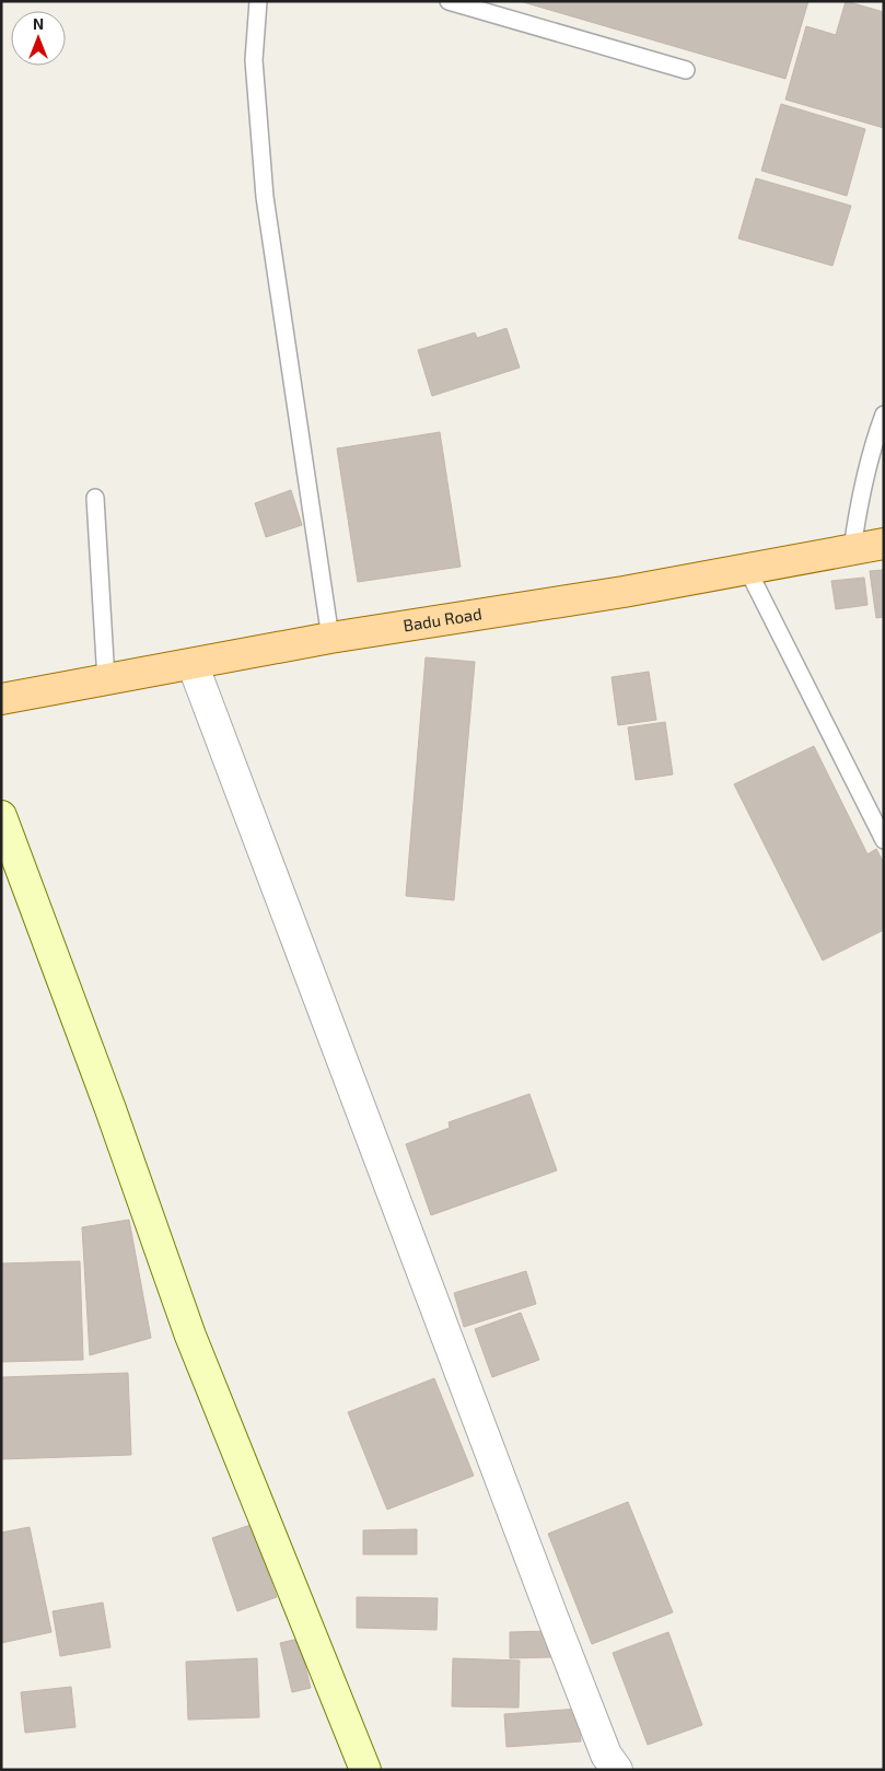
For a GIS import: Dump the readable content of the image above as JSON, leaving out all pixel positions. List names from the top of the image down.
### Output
{
  "streets": {
    "main road": ["Badu Road"]
  },
  "north": "top"
}
